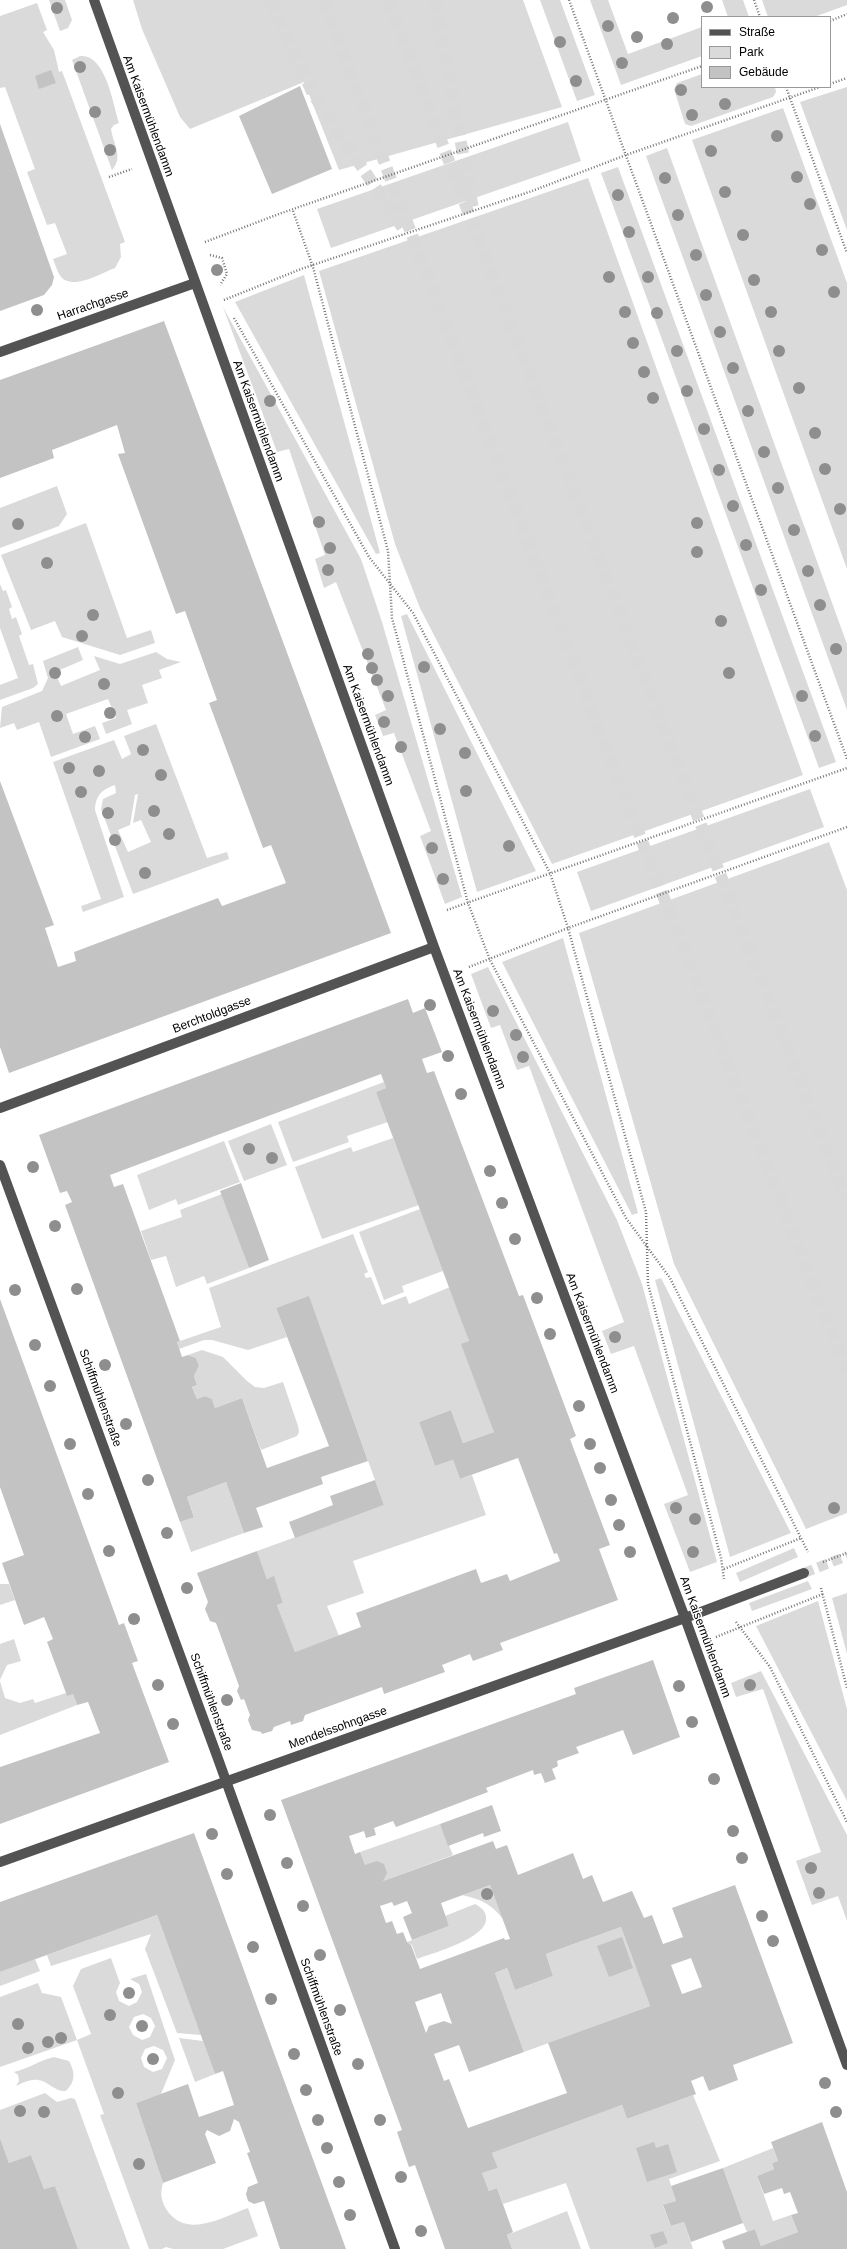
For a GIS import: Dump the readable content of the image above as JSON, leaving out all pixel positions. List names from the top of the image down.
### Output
{
  "streets": {
    "street": [
      "Am Kaisermühlendamm",
      "Harrachgasse",
      "Berchtoldgasse",
      "Schiffmühlenstraße",
      "Mendelssohngasse"
    ]
  },
  "crossings": [
    ["Am Kaisermühlendamm", "Harrachgasse"],
    ["Am Kaisermühlendamm", "Berchtoldgasse"],
    ["Am Kaisermühlendamm", "Mendelssohngasse"],
    ["Schiffmühlenstraße", "Mendelssohngasse"]
  ],
  "legend": ["Straße", "Park", "Gebäude"]
}
